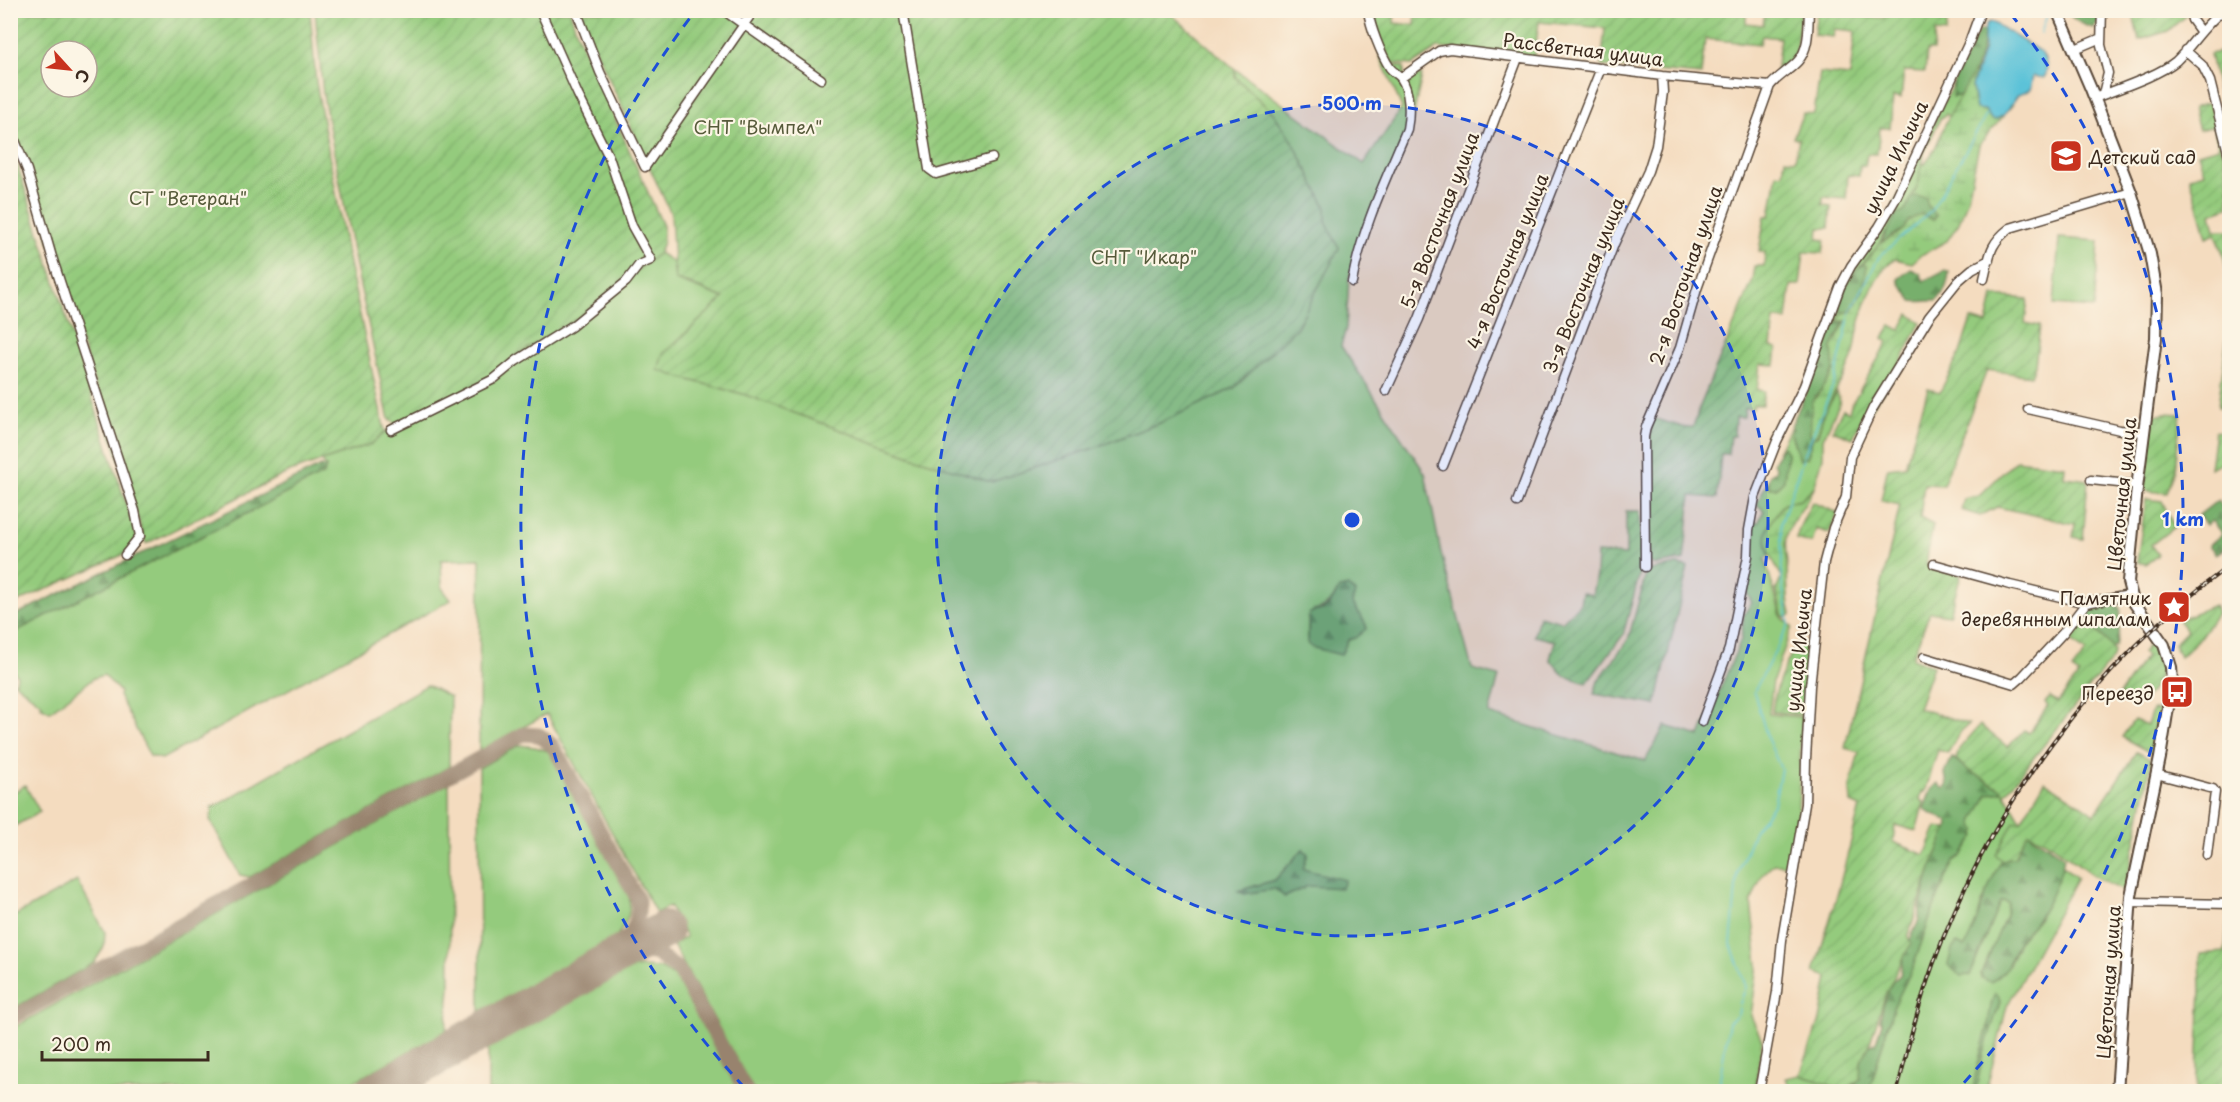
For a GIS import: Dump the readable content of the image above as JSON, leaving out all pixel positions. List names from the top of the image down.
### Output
{
  "streets": {
    "main road": ["Цветочная улица"],
    "street": [
      "Рассветная улица",
      "улица Ильича",
      "5-я Восточная улица",
      "4-я Восточная улица",
      "2-я Восточная улица",
      "3-я Восточная улица"
    ]
  },
  "crossings": [
    ["Рассветная улица", "5-я Восточная улица"],
    ["Рассветная улица", "4-я Восточная улица"],
    ["Рассветная улица", "2-я Восточная улица"],
    ["Рассветная улица", "3-я Восточная улица"]
  ],
  "parks": ["СНТ \"Вымпел\"", "СТ \"Ветеран\"", "СНТ \"Икар\""],
  "places": {
    "school or university": ["Детский сад"],
    "place": ["Памятник деревянным шпалам"],
    "bus stop": ["Переезд"]
  },
  "scale_bar": "200 m",
  "north": "bottom right",
  "rings": ["500 m", "1 km"]
}
